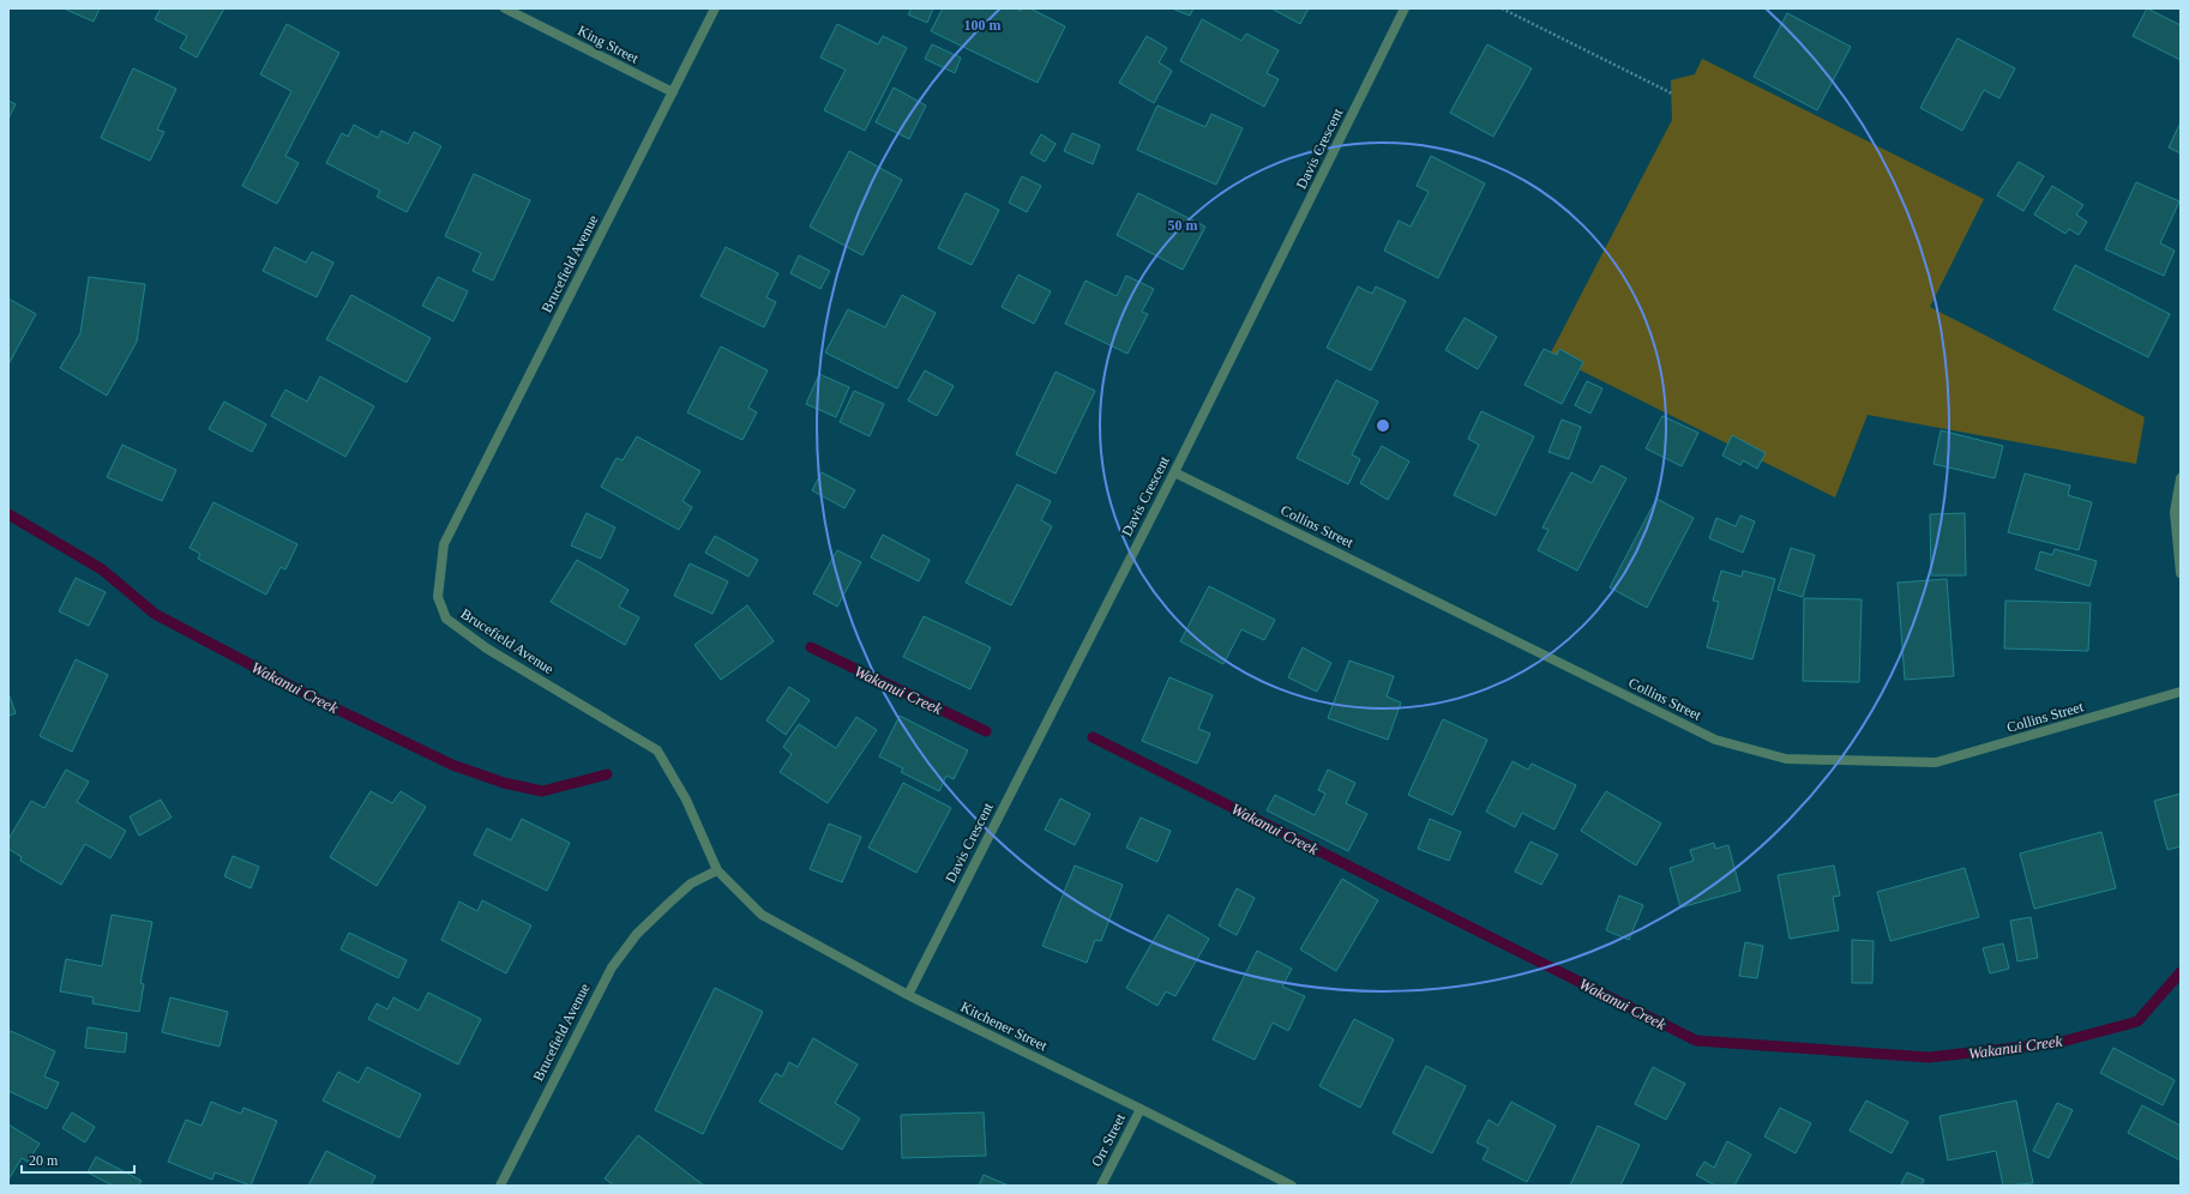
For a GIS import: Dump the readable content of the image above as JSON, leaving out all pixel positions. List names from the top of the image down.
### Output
{
  "streets": {
    "street": [
      "King Street",
      "Davis Crescent",
      "Brucefield Avenue",
      "Collins Street",
      "Kitchener Street",
      "Orr Street"
    ]
  },
  "crossings": [
    ["King Street", "Brucefield Avenue"],
    ["Davis Crescent", "Collins Street"],
    ["Davis Crescent", "Kitchener Street"],
    ["Brucefield Avenue", "Kitchener Street"],
    ["Kitchener Street", "Orr Street"]
  ],
  "water": ["Wakanui Creek"],
  "scale_bar": "20 m",
  "rings": ["100 m", "50 m"]
}
